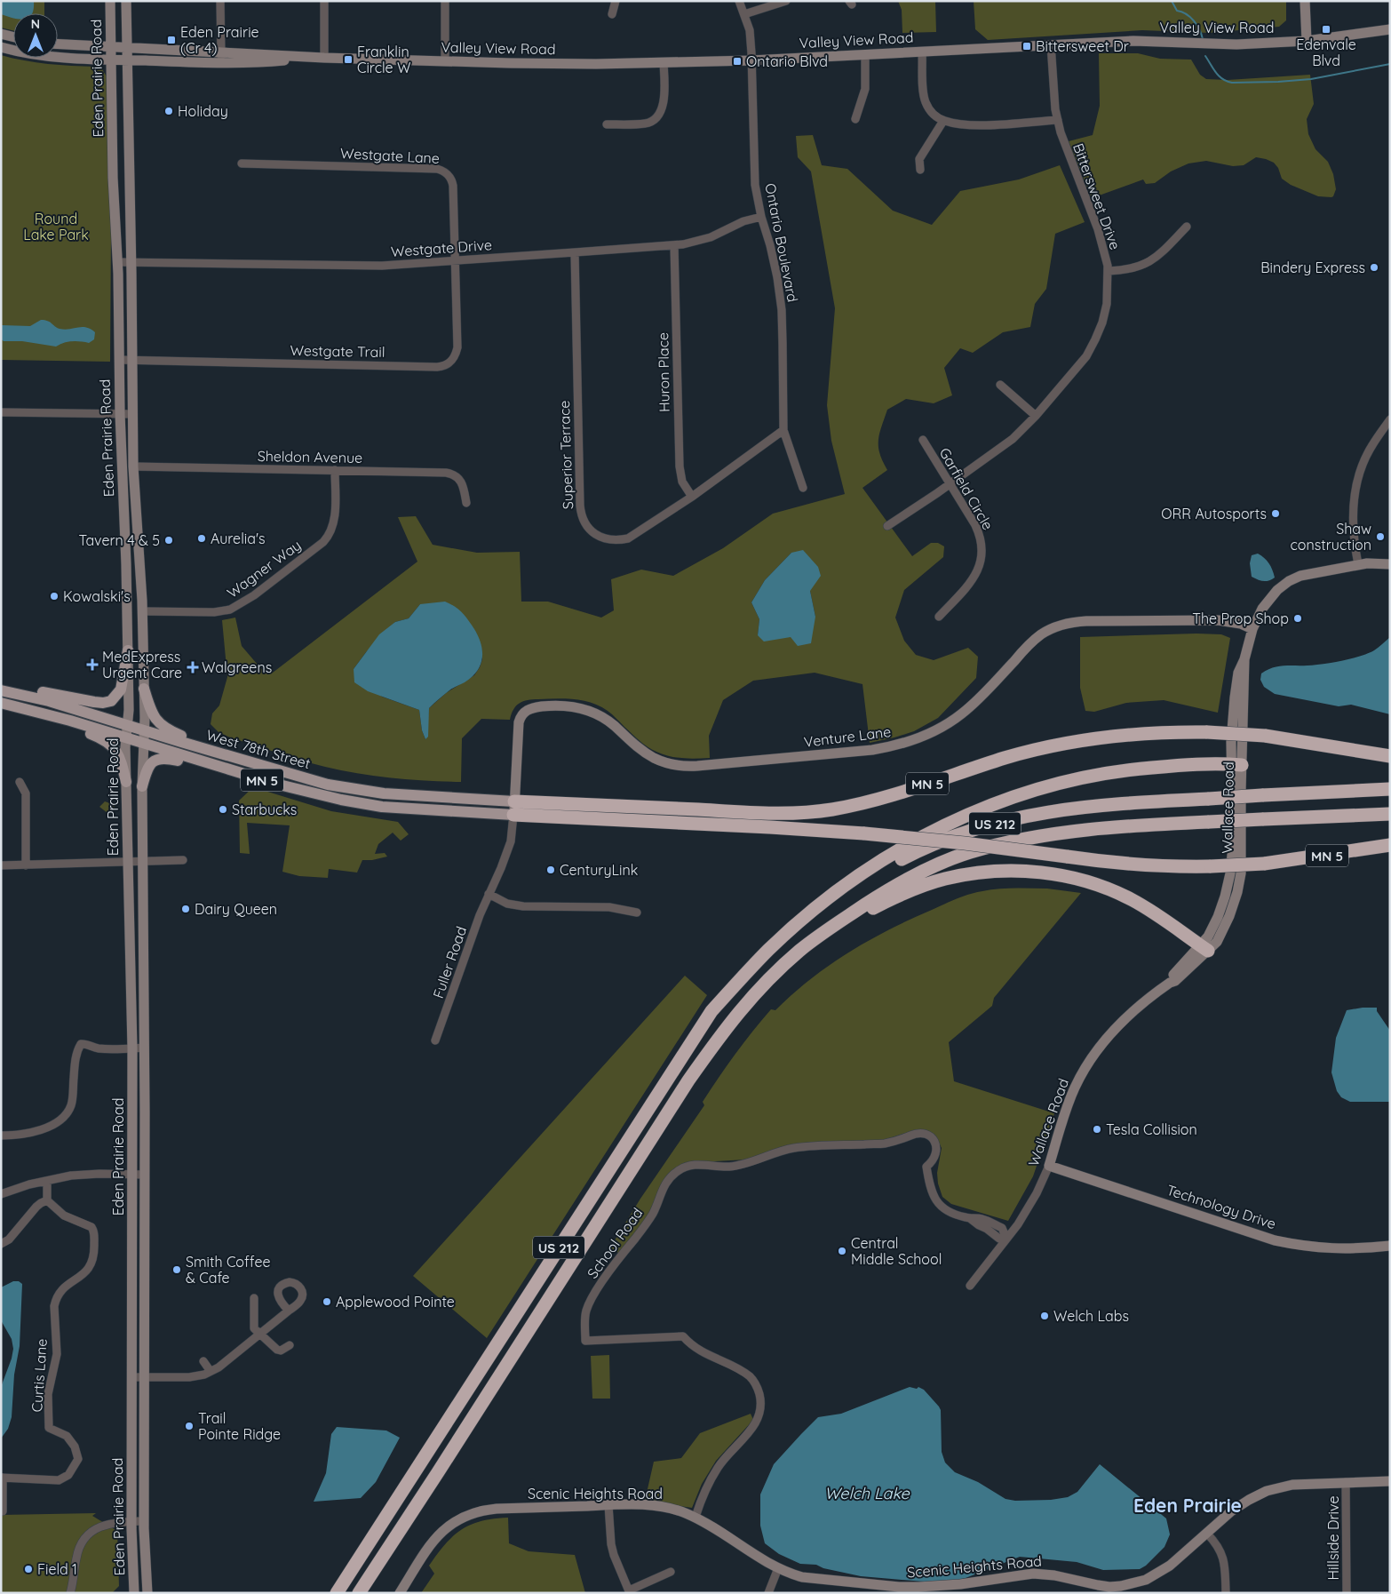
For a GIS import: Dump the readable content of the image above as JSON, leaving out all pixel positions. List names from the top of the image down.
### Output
{
  "streets": {
    "highway": ["MN 5", "US 212"],
    "main road": [
      "Valley View Road",
      "Eden Prairie Road",
      "Venture Lane",
      "West 78th Street",
      "Wallace Road",
      "Technology Drive",
      "Scenic Heights Road"
    ],
    "street": [
      "Westgate Lane",
      "Bittersweet Drive",
      "Ontario Boulevard",
      "Westgate Drive",
      "Westgate Trail",
      "Huron Place",
      "Superior Terrace",
      "Sheldon Avenue",
      "Garfield Circle",
      "Wagner Way",
      "Fuller Road",
      "School Road",
      "Curtis Lane",
      "Hillside Drive"
    ]
  },
  "crossings": [
    ["Valley View Road", "Eden Prairie Road"],
    ["Valley View Road", "Bittersweet Drive"],
    ["Valley View Road", "Ontario Boulevard"],
    ["Eden Prairie Road", "Westgate Drive"],
    ["Eden Prairie Road", "Westgate Trail"],
    ["Eden Prairie Road", "Sheldon Avenue"],
    ["Eden Prairie Road", "Wagner Way"],
    ["Eden Prairie Road", "West 78th Street"],
    ["Westgate Lane", "Westgate Drive"],
    ["Westgate Lane", "Westgate Trail"],
    ["Bittersweet Drive", "Garfield Circle"],
    ["Ontario Boulevard", "Westgate Drive"],
    ["Ontario Boulevard", "Superior Terrace"],
    ["Westgate Drive", "Westgate Trail"],
    ["Westgate Drive", "Huron Place"],
    ["Westgate Drive", "Superior Terrace"],
    ["Huron Place", "Superior Terrace"],
    ["Sheldon Avenue", "Wagner Way"],
    ["Venture Lane", "West 78th Street"],
    ["Venture Lane", "MN 5"],
    ["Venture Lane", "Wallace Road"],
    ["Venture Lane", "Fuller Road"],
    ["West 78th Street", "MN 5"],
    ["West 78th Street", "Fuller Road"],
    ["MN 5", "Fuller Road"],
    ["Wallace Road", "Technology Drive"],
    ["Wallace Road", "School Road"],
    ["School Road", "Scenic Heights Road"],
    ["Scenic Heights Road", "Hillside Drive"]
  ],
  "districts": ["Eden Prairie"],
  "water": ["Welch Lake"],
  "parks": ["Round Lake Park"],
  "places": {
    "transit": [
      "Edenvale Blvd",
      "Eden Prairie (Cr 4)",
      "Bittersweet Dr",
      "Franklin Circle W",
      "Ontario Blvd"
    ],
    "other": [
      "Holiday",
      "Bindery Express",
      "ORR Autosports",
      "Shaw construction",
      "Aurelia's",
      "Tavern 4 & 5",
      "Kowalski's",
      "The Prop Shop",
      "Starbucks",
      "CenturyLink",
      "Dairy Queen",
      "Tesla Collision",
      "Central Middle School",
      "Smith Coffee & Cafe",
      "Applewood Pointe",
      "Welch Labs",
      "Trail Pointe Ridge",
      "Field 1"
    ],
    "health": ["MedExpress Urgent Care", "Walgreens"]
  },
  "north": "top"
}
